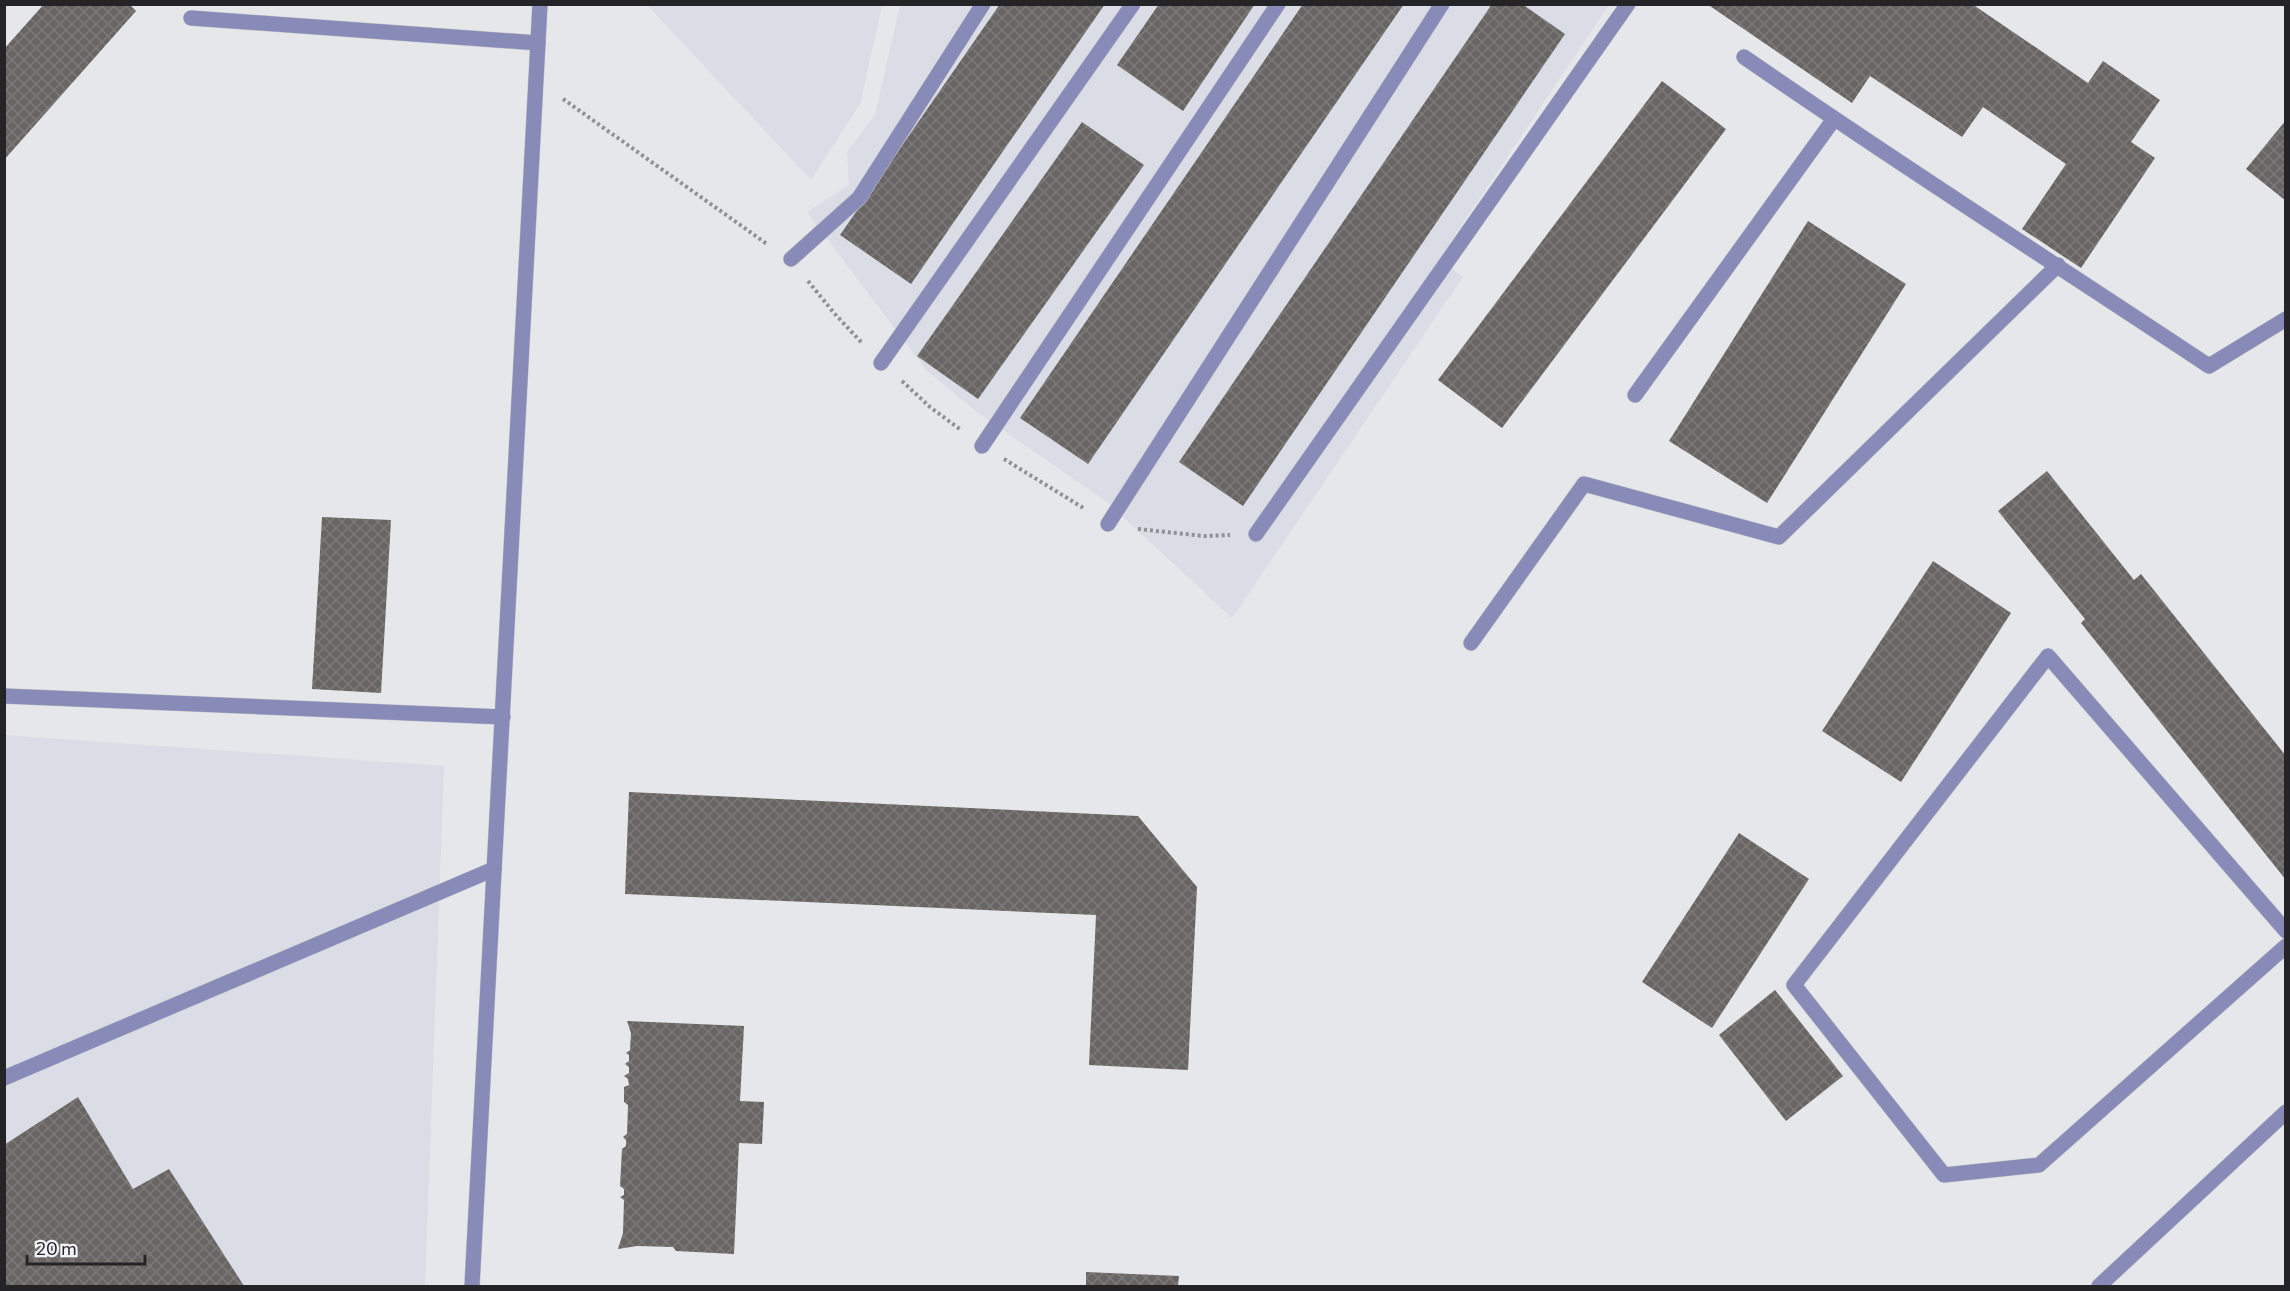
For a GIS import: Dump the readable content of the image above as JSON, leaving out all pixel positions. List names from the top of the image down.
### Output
{
  "scale_bar": "20 m"
}
